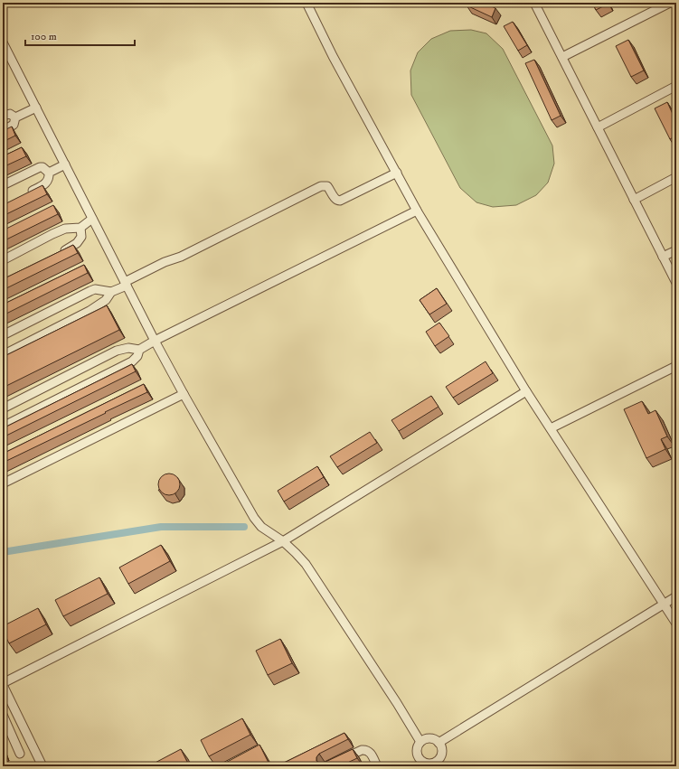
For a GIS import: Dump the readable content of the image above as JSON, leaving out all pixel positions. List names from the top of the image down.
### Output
{
  "scale_bar": "100 m"
}
